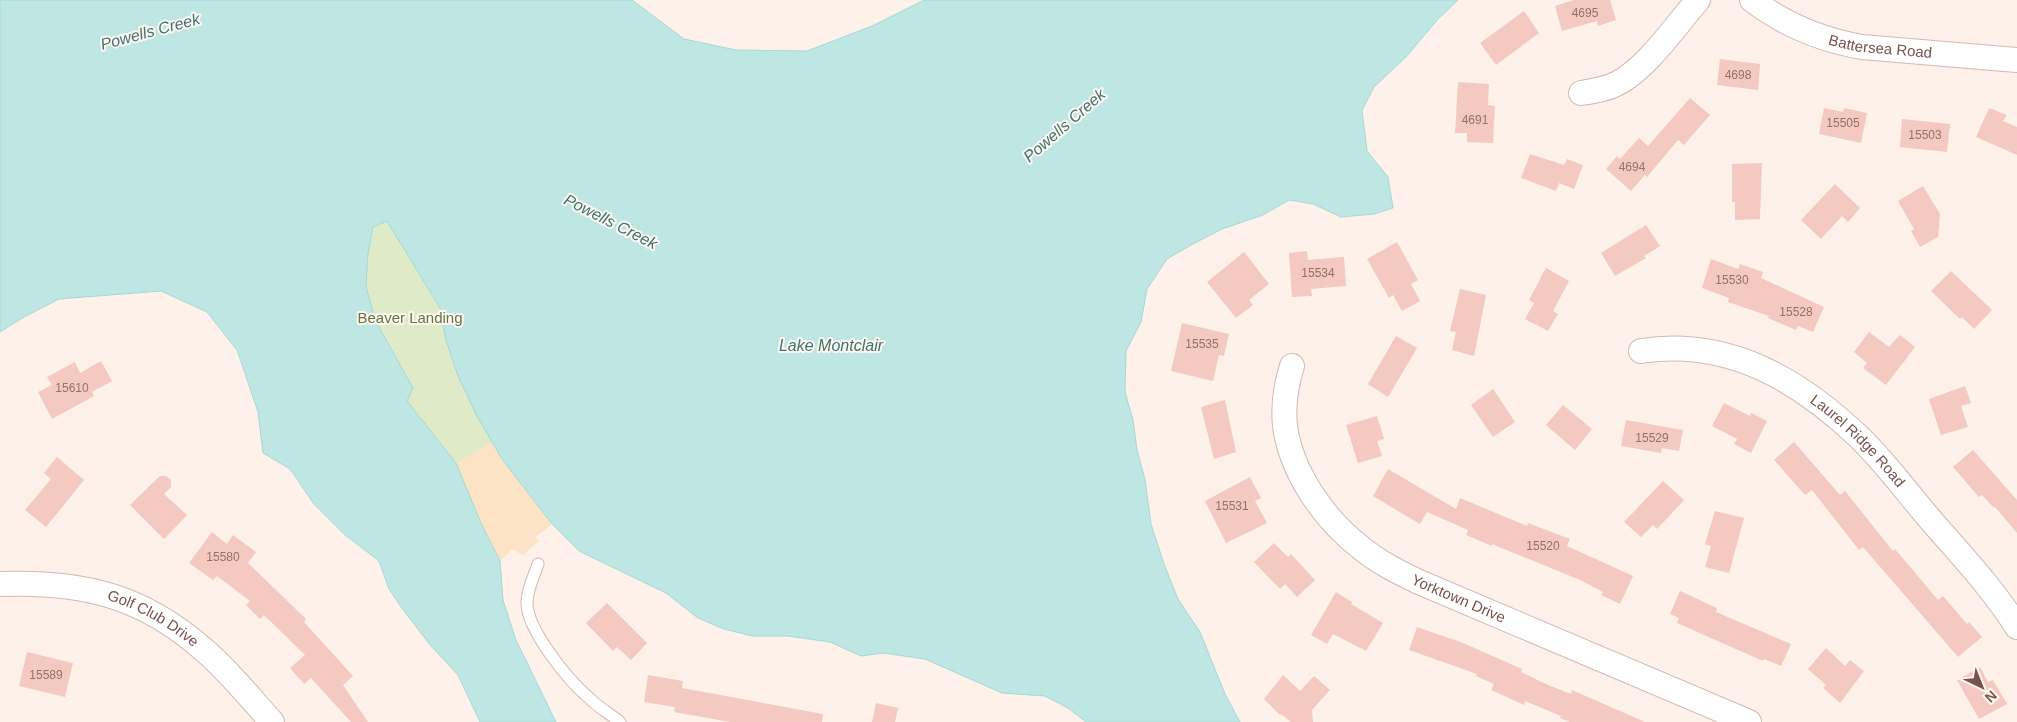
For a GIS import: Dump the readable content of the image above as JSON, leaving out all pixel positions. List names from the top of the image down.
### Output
{
  "streets": {
    "street": [
      "Battersea Road",
      "Laurel Ridge Road",
      "Yorktown Drive",
      "Golf Club Drive"
    ]
  },
  "water": ["Powells Creek", "Lake Montclair"],
  "parks": ["Beaver Landing"],
  "house_numbers": [
    "4695",
    "4698",
    "4691",
    "15505",
    "15503",
    "4694",
    "15534",
    "15530",
    "15528",
    "15535",
    "15610",
    "15529",
    "15531",
    "15520",
    "15580",
    "15589"
  ],
  "north": "bottom right"
}
